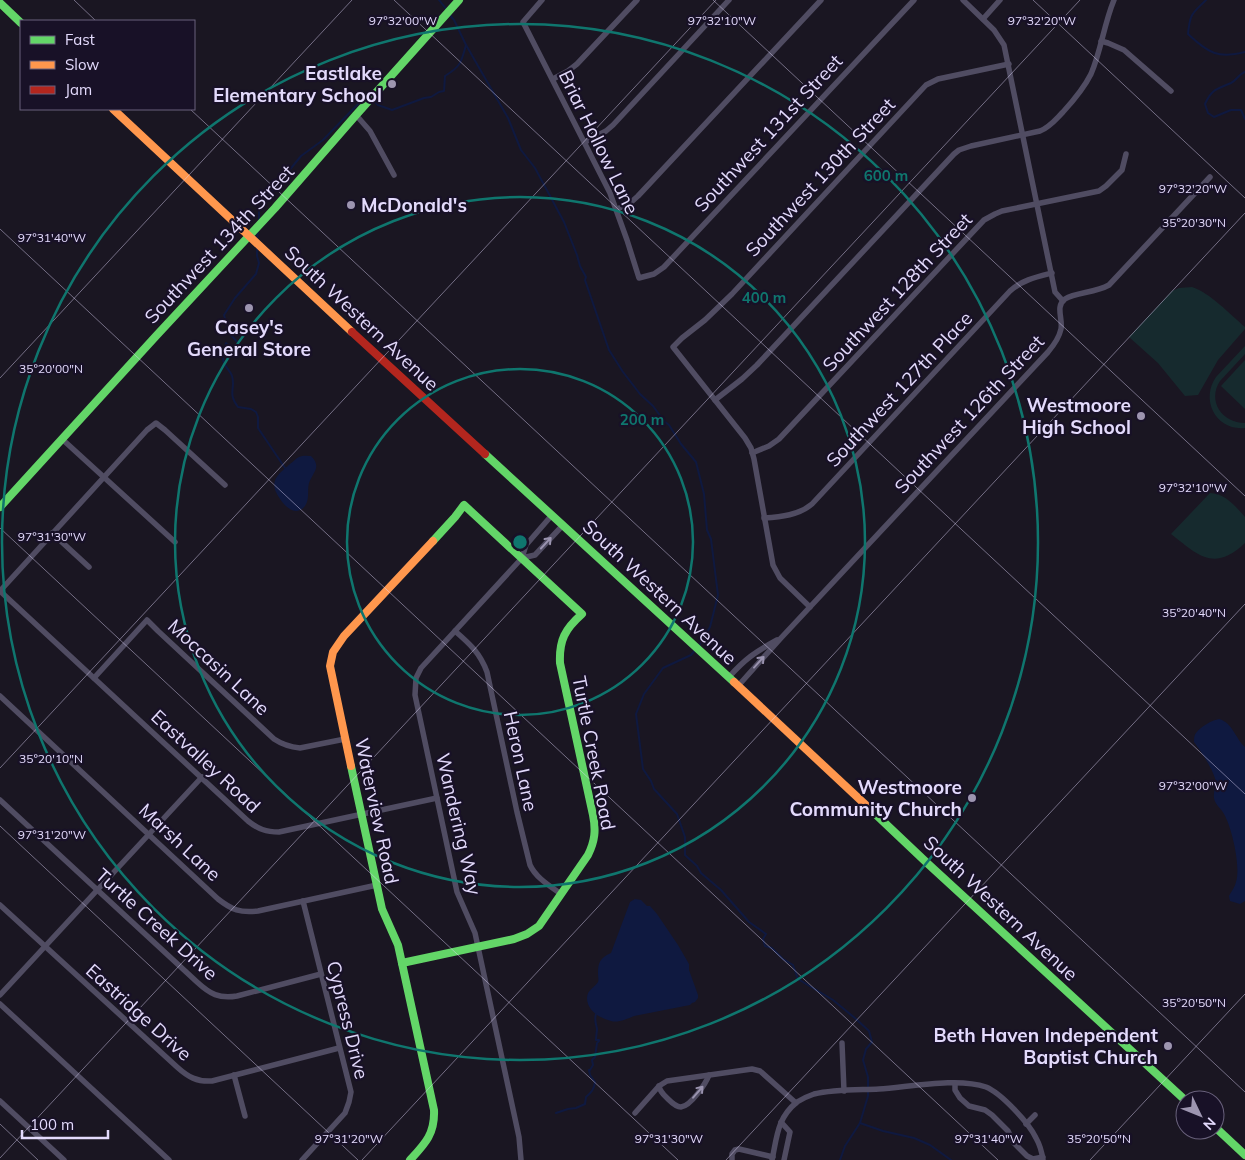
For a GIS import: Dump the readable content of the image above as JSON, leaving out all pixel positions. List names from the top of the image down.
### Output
{
  "streets": {
    "main road": [
      "Southwest 134th Street",
      "South Western Avenue",
      "Turtle Creek Road",
      "Waterview Road"
    ],
    "street": [
      "Southwest 131st Street",
      "Briar Hollow Lane",
      "Southwest 130th Street",
      "Southwest 128th Street",
      "Southwest 127th Place",
      "Southwest 126th Street",
      "Moccasin Lane",
      "Eastvalley Road",
      "Heron Lane",
      "Wandering Way",
      "Marsh Lane",
      "Turtle Creek Drive",
      "Eastridge Drive",
      "Cypress Drive"
    ]
  },
  "crossings": [
    ["Southwest 131st Street", "Briar Hollow Lane"],
    ["Southwest 134th Street", "South Western Avenue"],
    ["South Western Avenue", "Southwest 126th Street"],
    ["South Western Avenue", "Wandering Way"],
    ["Moccasin Lane", "Eastvalley Road"],
    ["Moccasin Lane", "Waterview Road"],
    ["Turtle Creek Road", "Heron Lane"],
    ["Turtle Creek Road", "Waterview Road"],
    ["Turtle Creek Road", "Wandering Way"],
    ["Eastvalley Road", "Waterview Road"],
    ["Eastvalley Road", "Wandering Way"],
    ["Heron Lane", "Wandering Way"],
    ["Waterview Road", "Wandering Way"],
    ["Waterview Road", "Marsh Lane"],
    ["Marsh Lane", "Cypress Drive"],
    ["Turtle Creek Drive", "Cypress Drive"],
    ["Eastridge Drive", "Cypress Drive"]
  ],
  "places": [
    "Eastlake Elementary School",
    "McDonald's",
    "Casey's General Store",
    "Westmoore High School",
    "Westmoore Community Church",
    "Beth Haven Independent Baptist Church"
  ],
  "legend": ["Fast", "Slow", "Jam"],
  "scale_bar": "100 m",
  "north": "bottom right",
  "coordinates": [
    "97°32'00\"W",
    "97°32'10\"W",
    "97°32'20\"W",
    "35°20'30\"N",
    "97°31'40\"W",
    "35°20'00\"N",
    "97°31'30\"W",
    "35°20'40\"N",
    "35°20'10\"N",
    "97°31'20\"W",
    "35°20'50\"N"
  ],
  "rings": ["600 m", "400 m", "200 m"]
}
